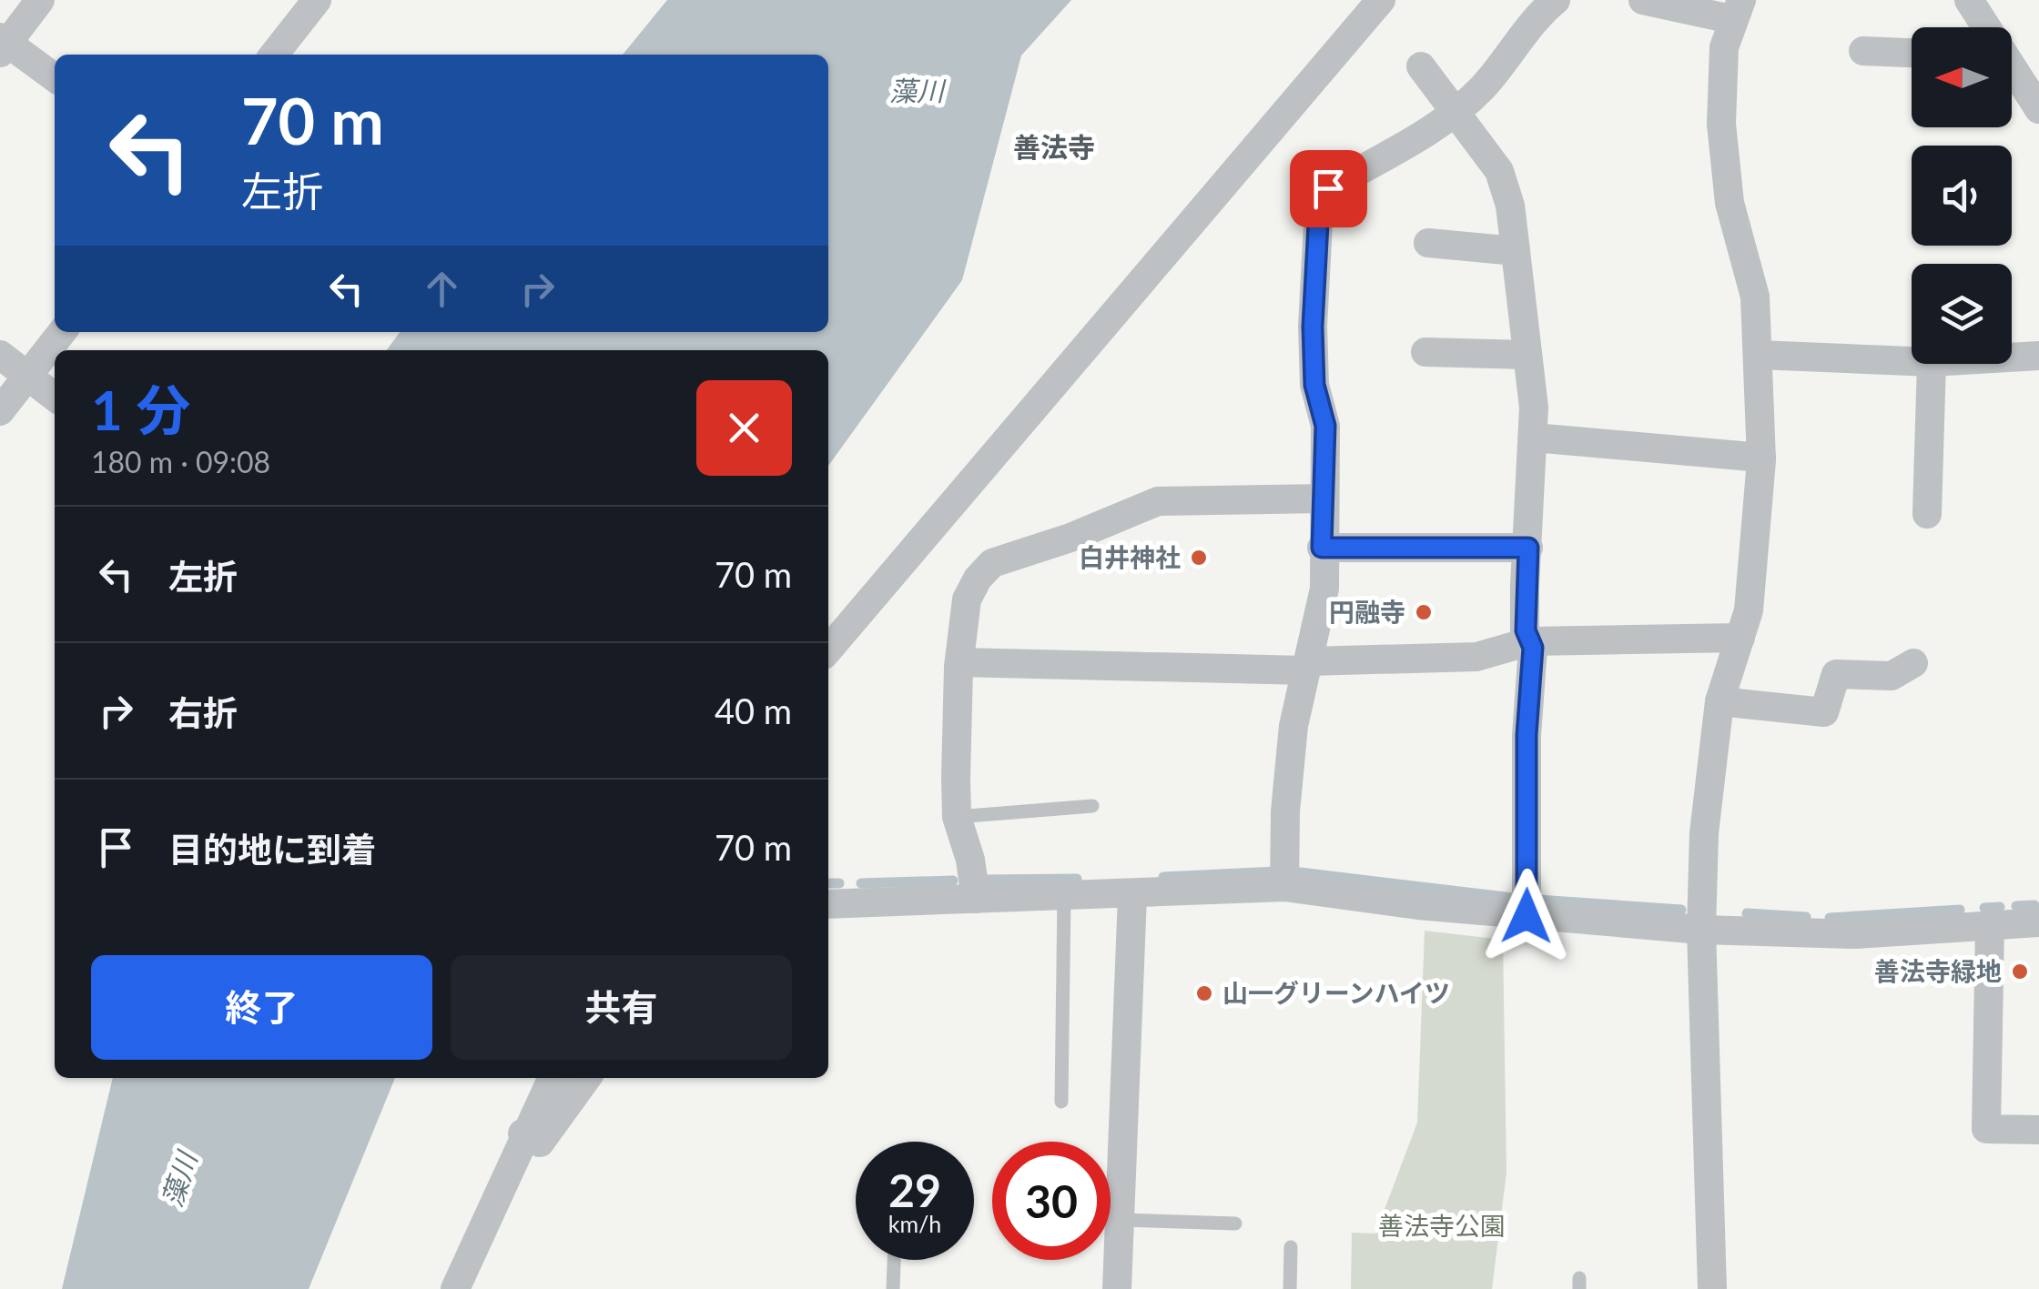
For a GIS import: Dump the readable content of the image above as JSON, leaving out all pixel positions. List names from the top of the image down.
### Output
{
  "districts": ["善法寺"],
  "water": ["藻川"],
  "parks": ["善法寺公園"],
  "places": [
    "白井神社",
    "円融寺",
    "善法寺緑地",
    "山一グリーンハイツ"
  ],
  "north": "left",
  "page": {
    "turn": ["70 m", "左折"],
    "heading": ["1 分", "180 m · 09:08"],
    "list": [
      {
        "name": "左折",
        "value": "70 m"
      },
      {
        "name": "右折",
        "value": "40 m"
      },
      {
        "name": "目的地に到着",
        "value": "70 m"
      }
    ],
    "buttons": ["終了", "共有"],
    "speed": "29 km/h",
    "limit": "30"
  }
}
